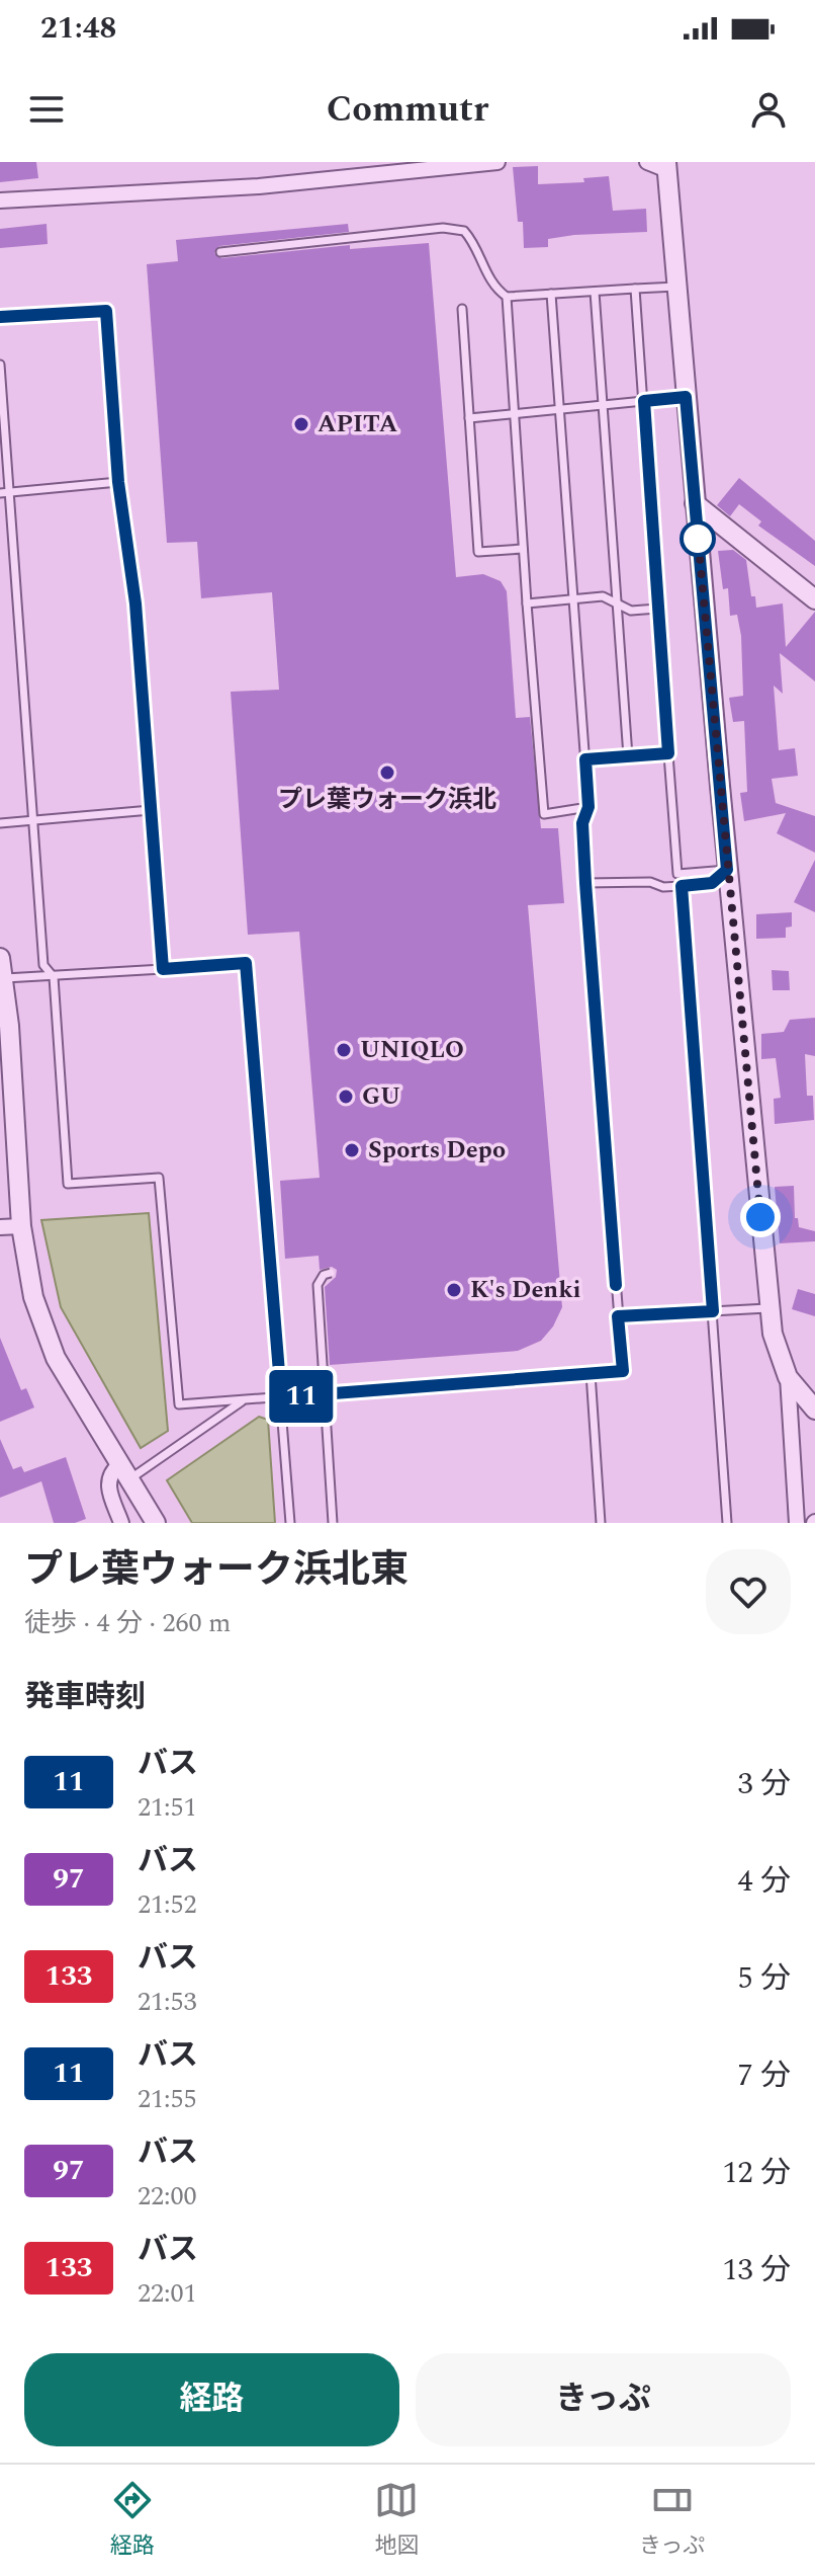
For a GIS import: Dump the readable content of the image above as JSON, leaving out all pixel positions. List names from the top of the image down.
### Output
{
  "places": [
    "APITA",
    "プレ葉ウォーク浜北",
    "UNIQLO",
    "GU",
    "Sports Depo",
    "K's Denki"
  ],
  "lines": ["bus line 11"],
  "page": {
    "status": "21:48",
    "header": "Commutr",
    "on_map": "11",
    "heading": [
      ["プレ葉ウォーク浜北東", "徒歩 · 4 分 · 260 m"],
      "発車時刻"
    ],
    "list": [
      {
        "mark": "11",
        "name": "バス",
        "note": "21:51",
        "value": "3 分"
      },
      {
        "mark": "97",
        "name": "バス",
        "note": "21:52",
        "value": "4 分"
      },
      {
        "mark": "133",
        "name": "バス",
        "note": "21:53",
        "value": "5 分"
      },
      {
        "mark": "11",
        "name": "バス",
        "note": "21:55",
        "value": "7 分"
      },
      {
        "mark": "97",
        "name": "バス",
        "note": "22:00",
        "value": "12 分"
      },
      {
        "mark": "133",
        "name": "バス",
        "note": "22:01",
        "value": "13 分"
      }
    ],
    "buttons": ["経路", "きっぷ"],
    "tabs": ["経路", "地図", "きっぷ"]
  }
}
